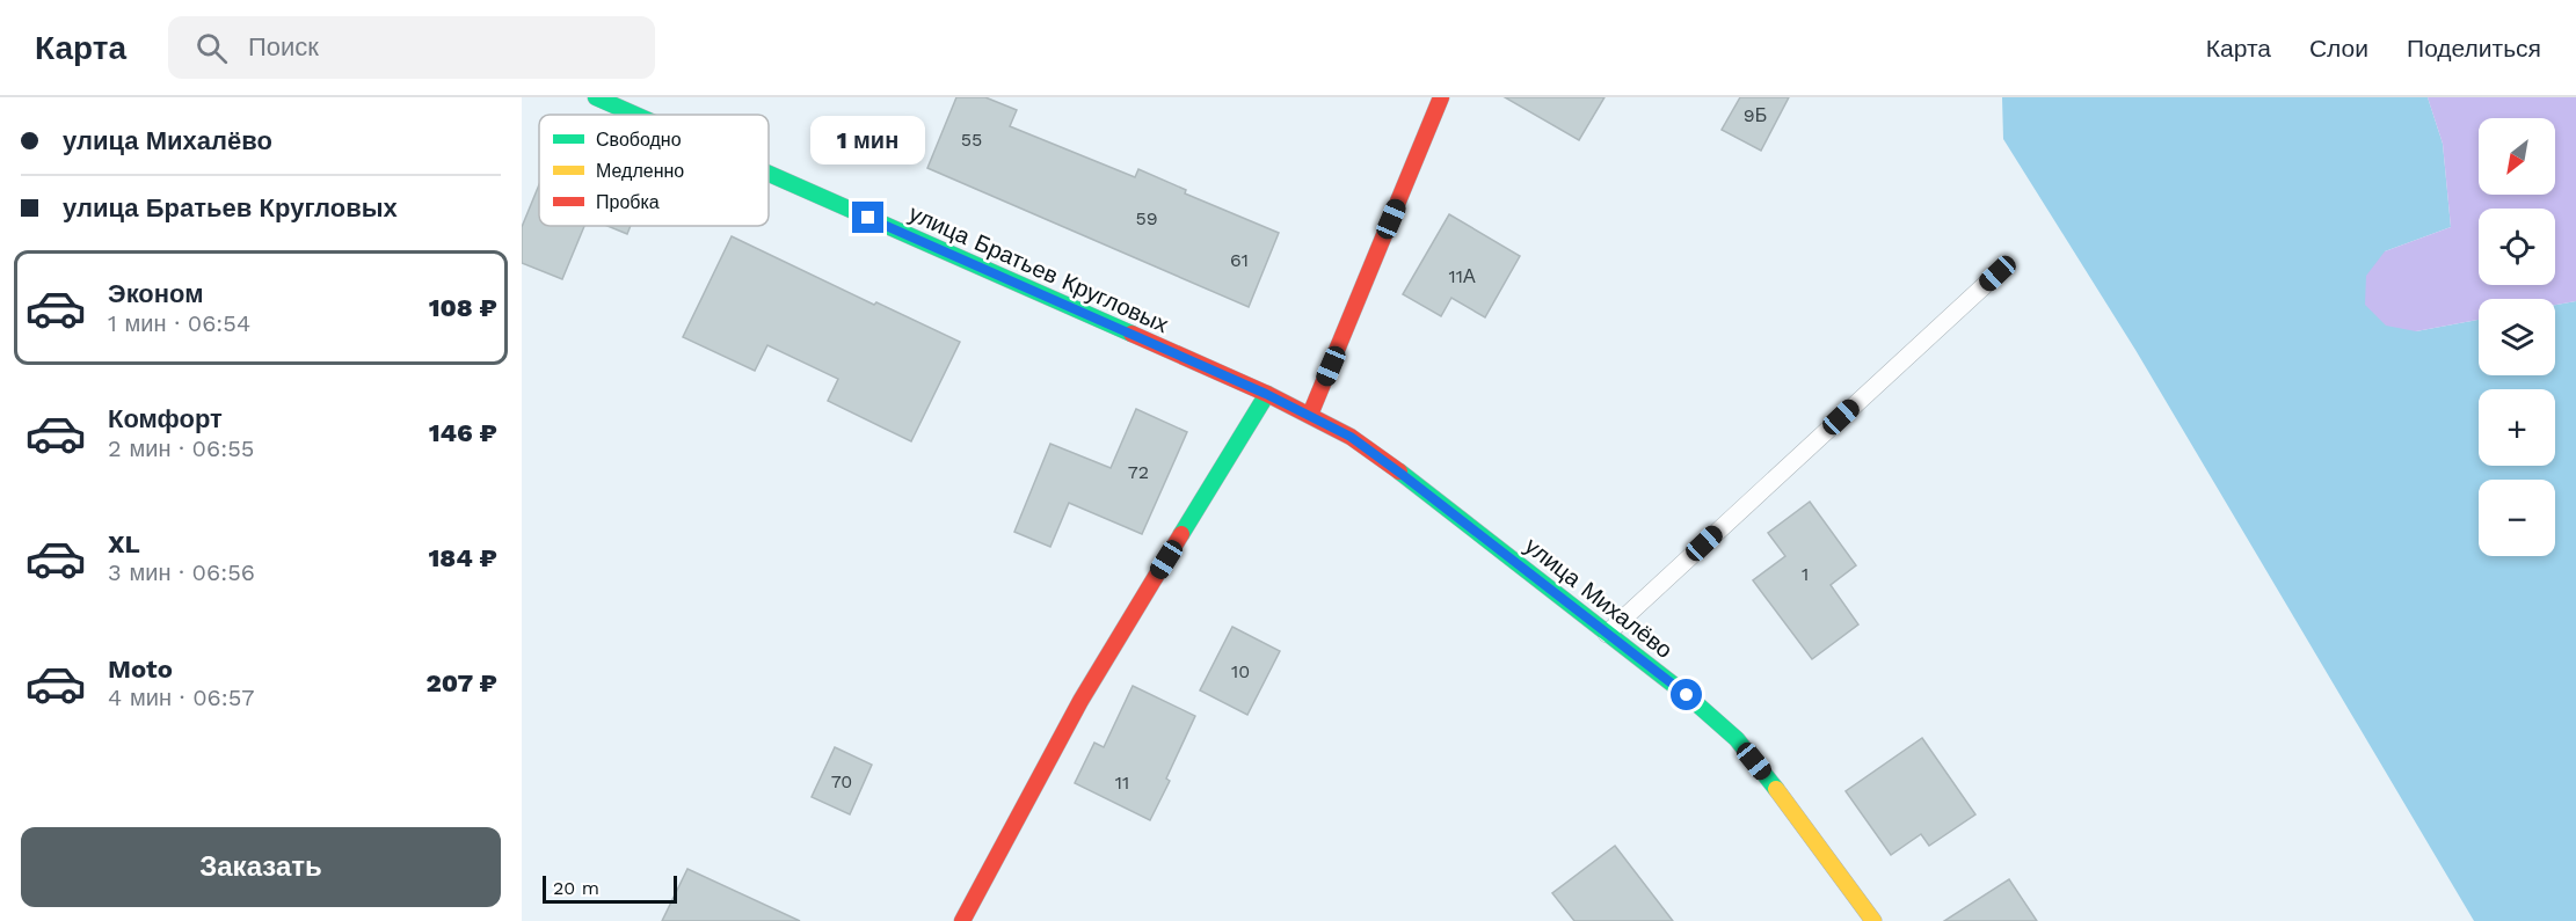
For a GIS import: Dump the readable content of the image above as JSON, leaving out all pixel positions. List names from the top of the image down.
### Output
{
  "streets": {
    "street": ["улица Братьев Кругловых", "улица Михалёво"]
  },
  "crossings": [
    ["улица Братьев Кругловых", "улица Михалёво"]
  ],
  "house_numbers": [
    "9Б",
    "55",
    "59",
    "61",
    "11А",
    "72",
    "1",
    "10",
    "70",
    "11"
  ],
  "legend": ["Свободно", "Медленно", "Пробка"],
  "scale_bar": "20 m",
  "north": "bottom left",
  "page": {
    "header": "Карта",
    "search": "Поиск",
    "nav": ["Карта", "Слои", "Поделиться"],
    "banner": ["улица Михалёво", "улица Братьев Кругловых"],
    "bubble": "1 мин",
    "map_buttons": ["+", "−"],
    "list": [
      {
        "name": "Эконом",
        "note": "1 мин · 06:54",
        "value": "108 ₽"
      },
      {
        "name": "Комфорт",
        "note": "2 мин · 06:55",
        "value": "146 ₽"
      },
      {
        "name": "XL",
        "note": "3 мин · 06:56",
        "value": "184 ₽"
      },
      {
        "name": "Moto",
        "note": "4 мин · 06:57",
        "value": "207 ₽"
      }
    ],
    "buttons": "Заказать",
    "scale": "20 m"
  }
}
